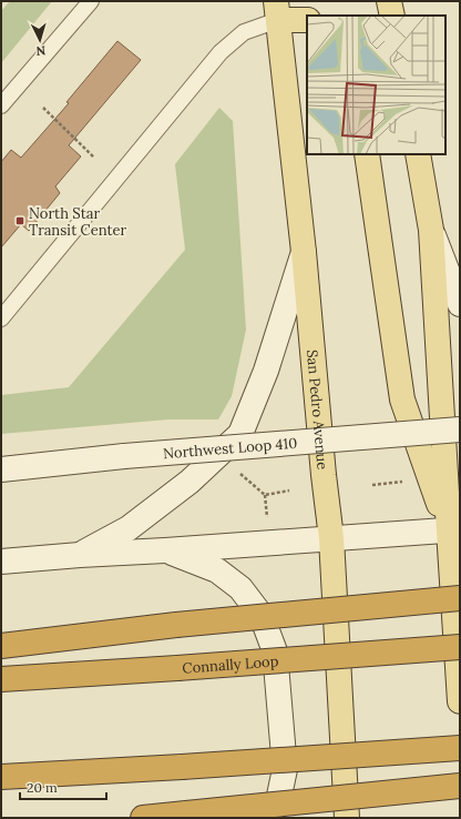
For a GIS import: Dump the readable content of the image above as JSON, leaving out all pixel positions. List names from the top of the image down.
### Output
{
  "streets": {
    "highway": ["Connally Loop"],
    "main road": ["San Pedro Avenue", "Northwest Loop 410"]
  },
  "places": {
    "transit": ["North Star Transit Center"]
  },
  "scale_bar": "20 m",
  "north": "bottom"
}
